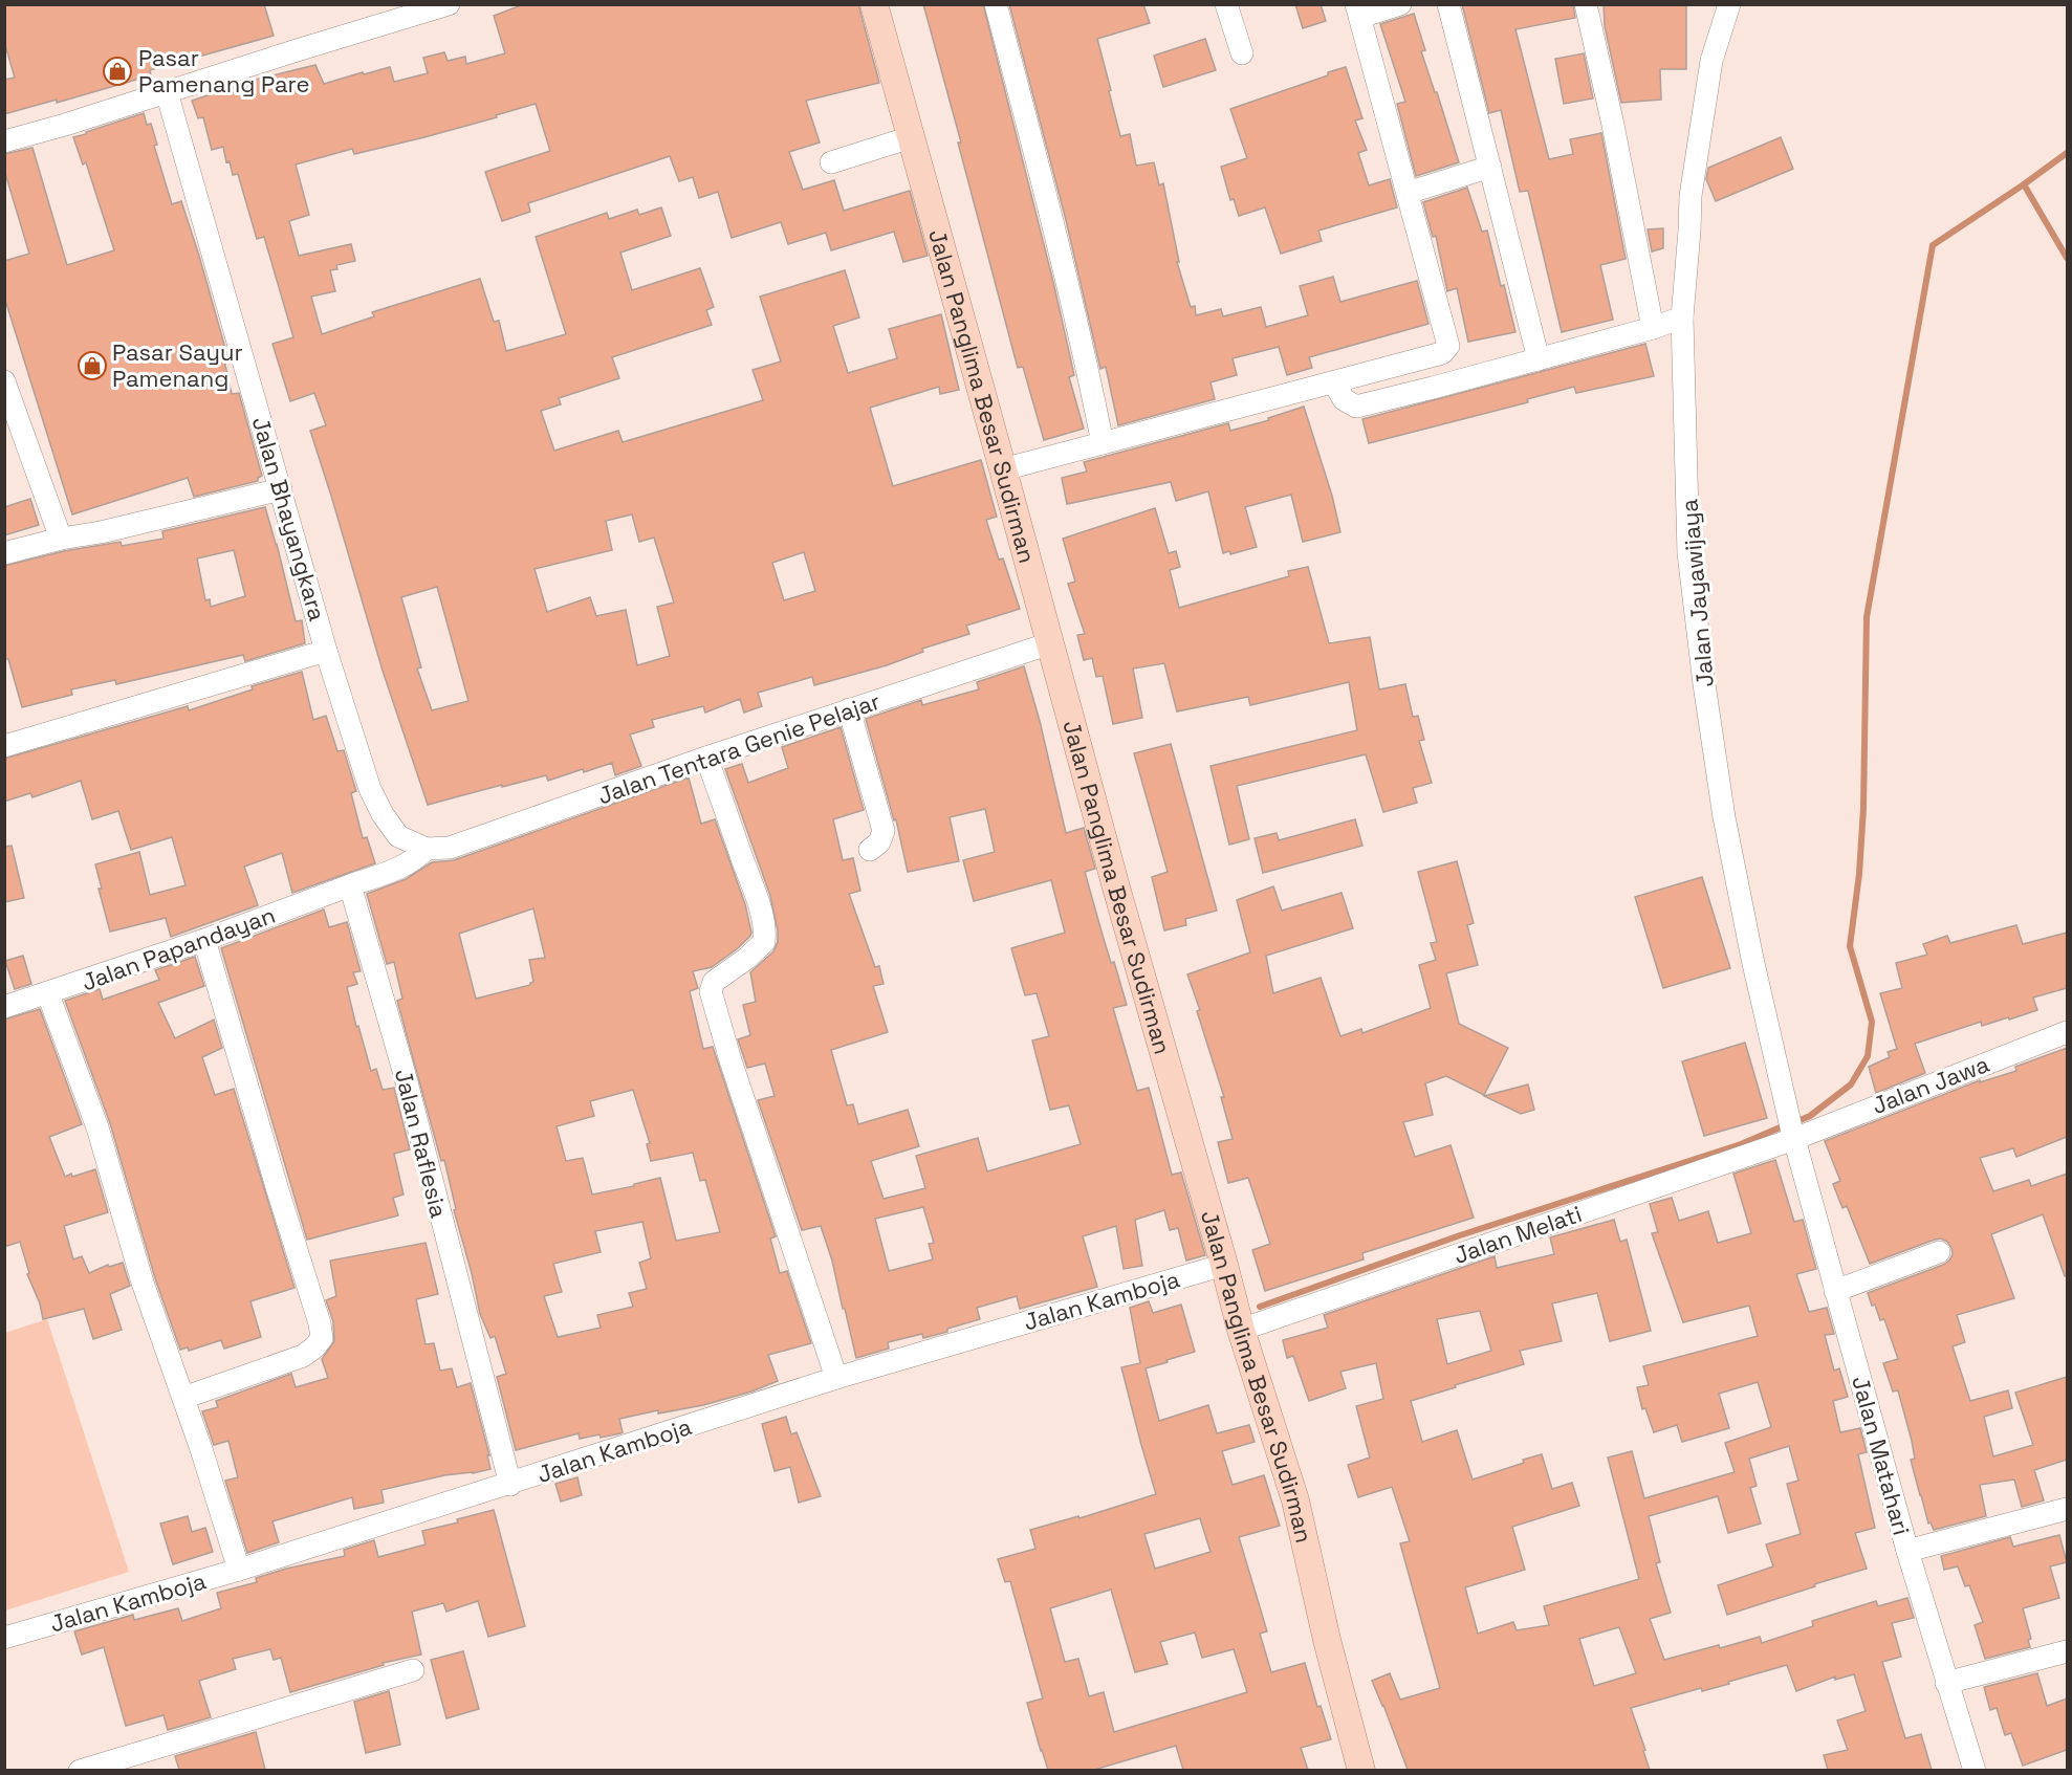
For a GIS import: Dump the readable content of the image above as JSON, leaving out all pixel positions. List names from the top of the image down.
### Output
{
  "streets": {
    "main road": ["Jalan Panglima Besar Sudirman"],
    "street": [
      "Jalan Bhayangkara",
      "Jalan Jayawijaya",
      "Jalan Tentara Genie Pelajar",
      "Jalan Papandayan",
      "Jalan Jawa",
      "Jalan Raflesia",
      "Jalan Melati",
      "Jalan Kamboja",
      "Jalan Matahari"
    ]
  },
  "crossings": [
    ["Jalan Panglima Besar Sudirman", "Jalan Tentara Genie Pelajar"],
    ["Jalan Panglima Besar Sudirman", "Jalan Melati"],
    ["Jalan Panglima Besar Sudirman", "Jalan Kamboja"],
    ["Jalan Bhayangkara", "Jalan Tentara Genie Pelajar"],
    ["Jalan Jayawijaya", "Jalan Jawa"],
    ["Jalan Jayawijaya", "Jalan Melati"],
    ["Jalan Jayawijaya", "Jalan Matahari"],
    ["Jalan Papandayan", "Jalan Raflesia"],
    ["Jalan Jawa", "Jalan Melati"],
    ["Jalan Jawa", "Jalan Matahari"],
    ["Jalan Raflesia", "Jalan Kamboja"],
    ["Jalan Melati", "Jalan Matahari"]
  ],
  "places": {
    "shop": ["Pasar Pamenang Pare", "Pasar Sayur Pamenang"]
  }
}
